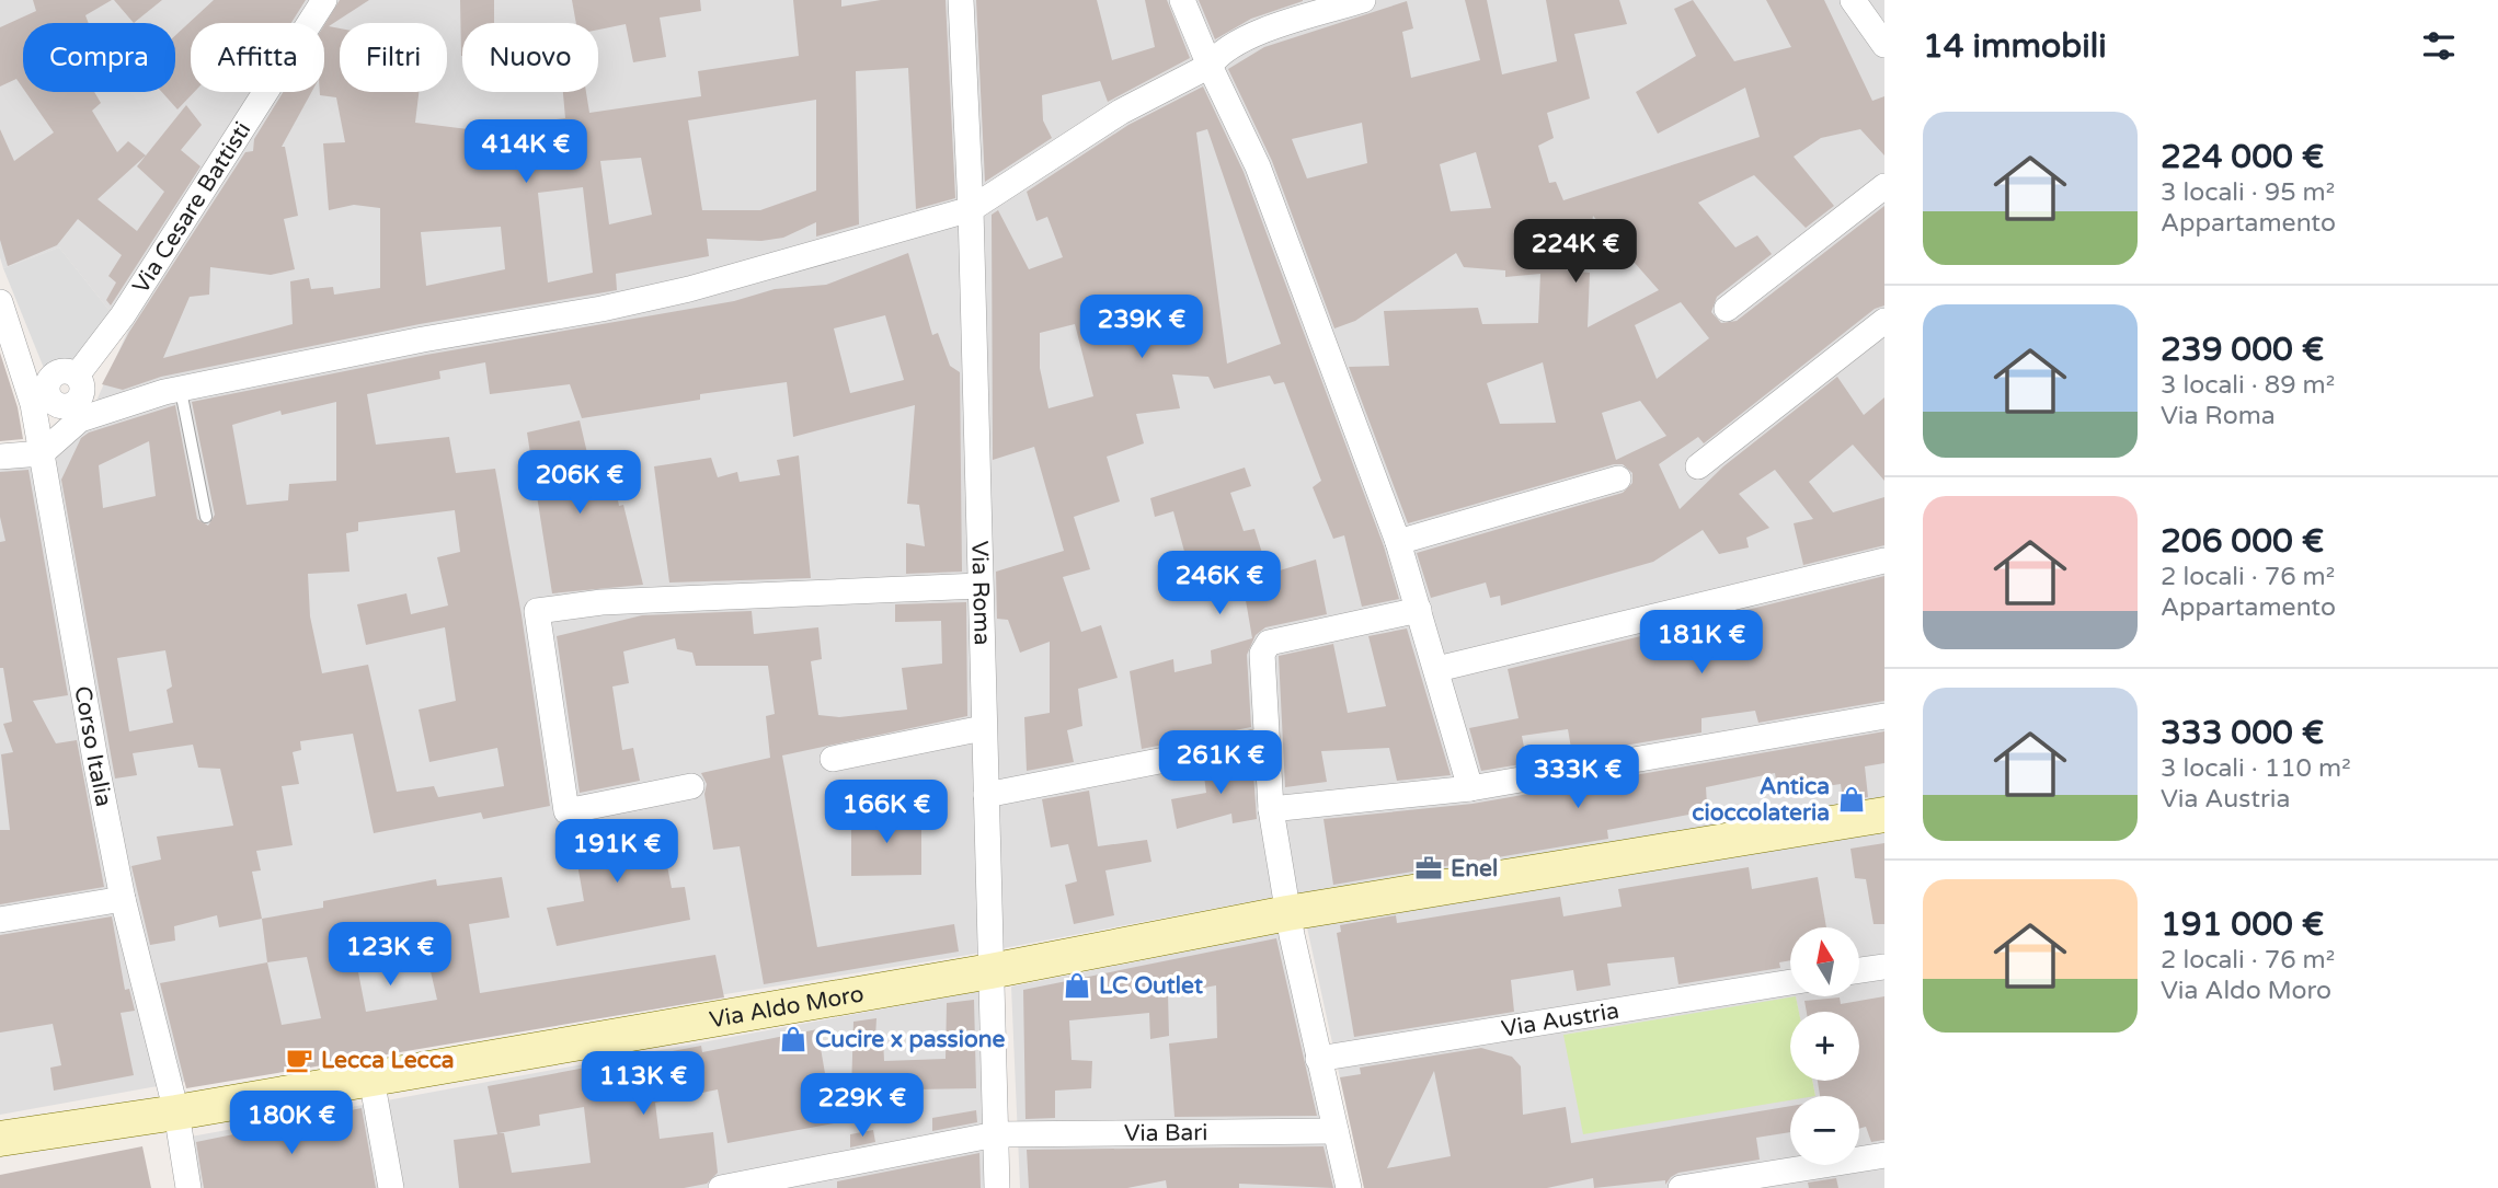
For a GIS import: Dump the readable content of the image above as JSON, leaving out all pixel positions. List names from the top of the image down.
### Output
{
  "streets": {
    "street": [
      "Via Cesare Battisti",
      "Via Roma",
      "Corso Italia",
      "Via Aldo Moro",
      "Via Austria",
      "Via Bari"
    ]
  },
  "crossings": [
    ["Via Roma", "Via Aldo Moro"],
    ["Via Roma", "Via Bari"],
    ["Corso Italia", "Via Aldo Moro"]
  ],
  "places": {
    "shop": ["Antica cioccolateria", "LC Outlet", "Cucire x passione"],
    "office": ["Enel"],
    "cafe": ["Lecca Lecca"]
  },
  "north": "top",
  "page": {
    "heading": "14 immobili",
    "chip": [
      "Compra",
      "Affitta",
      "Filtri",
      "Nuovo"
    ],
    "list": [
      {
        "name": "224 000 €",
        "note": "3 locali · 95 m² · Appartamento"
      },
      {
        "name": "239 000 €",
        "note": "3 locali · 89 m² · Via Roma"
      },
      {
        "name": "206 000 €",
        "note": "2 locali · 76 m² · Appartamento"
      },
      {
        "name": "333 000 €",
        "note": "3 locali · 110 m² · Via Austria"
      },
      {
        "name": "191 000 €",
        "note": "2 locali · 76 m² · Via Aldo Moro"
      }
    ],
    "price": [
      "414K €",
      "224K €",
      "239K €",
      "206K €",
      "246K €",
      "181K €",
      "261K €",
      "333K €",
      "166K €",
      "191K €",
      "123K €",
      "113K €",
      "229K €",
      "180K €"
    ],
    "map_buttons": ["+", "−"]
  }
}
